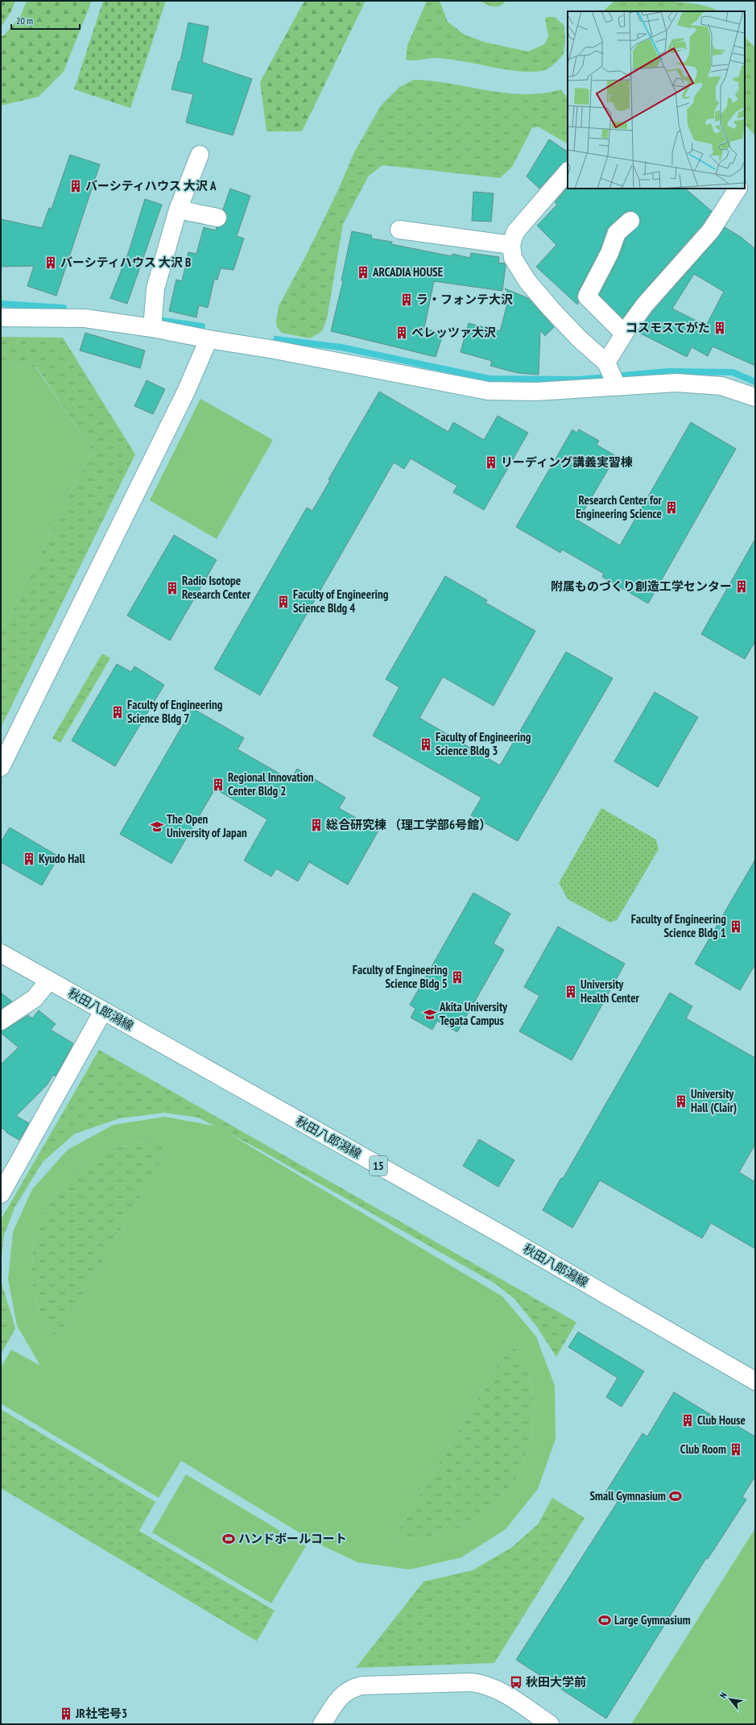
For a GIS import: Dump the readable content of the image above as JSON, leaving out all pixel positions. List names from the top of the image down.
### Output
{
  "streets": {
    "street": ["秋田八郎潟線", "15"]
  },
  "places": {
    "building": [
      "バーシティハウス 大沢 A",
      "バーシティハウス 大沢 B",
      "ARCADIA HOUSE",
      "ラ・フォンテ大沢",
      "コスモスてがた",
      "ベレッツァ大沢",
      "リーディング講義実習棟",
      "Research Center for Engineering Science",
      "附属ものづくり創造工学センター",
      "Radio Isotope Research Center",
      "Faculty of Engineering Science Bldg 4",
      "Faculty of Engineering Science Bldg 7",
      "Faculty of Engineering Science Bldg 3",
      "Regional Innovation Center Bldg 2",
      "総合研究棟 （理工学部6号館）",
      "Kyudo Hall",
      "Faculty of Engineering Science Bldg 1",
      "Faculty of Engineering Science Bldg 5",
      "University Health Center",
      "University Hall (Clair)",
      "Club House",
      "Club Room",
      "JR社宅号3"
    ],
    "school or university": ["The Open University of Japan", "Akita University Tegata Campus"],
    "sports": ["Small Gymnasium", "ハンドボールコート", "Large Gymnasium"],
    "bus stop": ["秋田大学前"]
  },
  "scale_bar": "20 m",
  "north": "top left"
}
